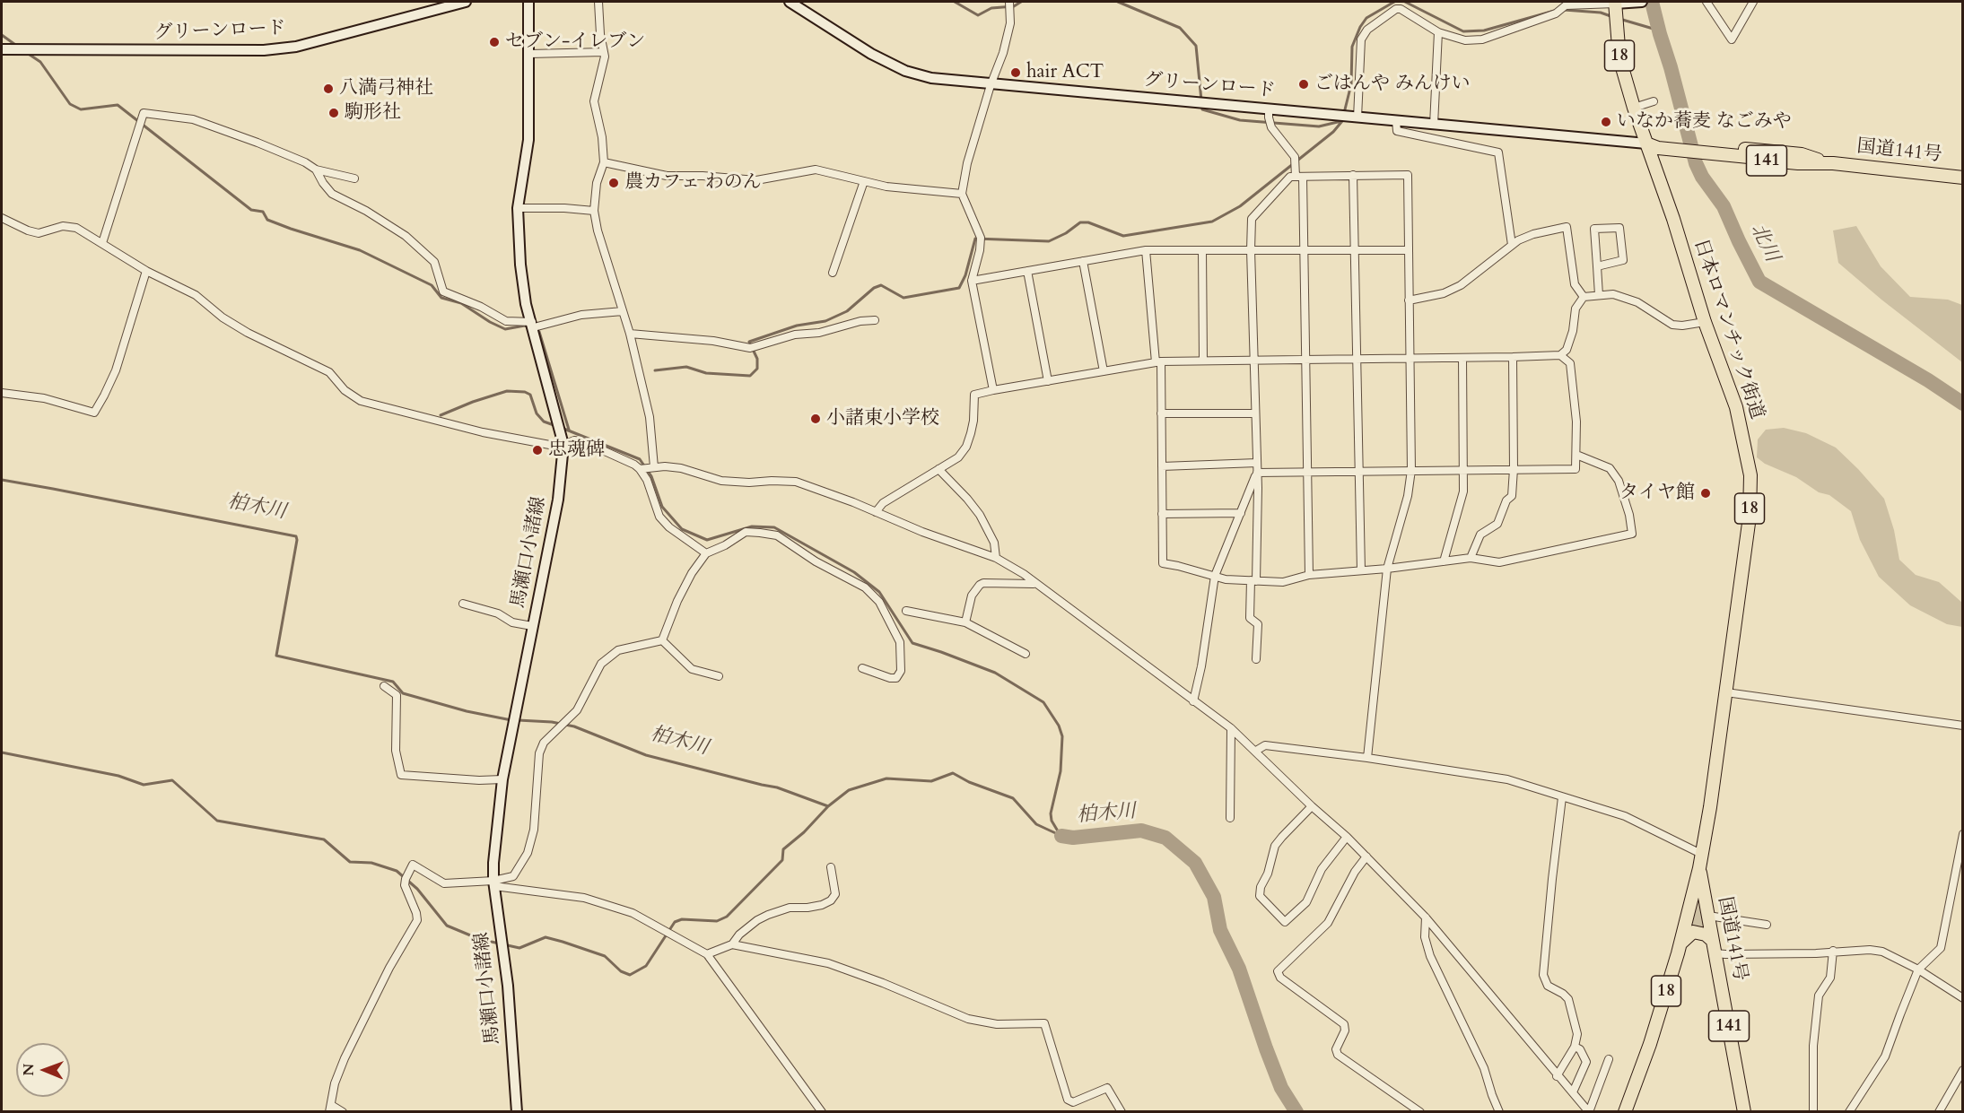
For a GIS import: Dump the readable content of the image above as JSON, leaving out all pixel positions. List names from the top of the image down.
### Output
{
  "streets": {
    "highway": [
      "18",
      "国道141号",
      "141",
      "日本ロマンチック街道"
    ],
    "street": ["グリーンロード", "馬瀬口小諸線"]
  },
  "crossings": [
    ["グリーンロード", "国道141号"],
    ["グリーンロード", "日本ロマンチック街道"],
    ["18", "国道141号"],
    ["18", "日本ロマンチック街道"],
    ["国道141号", "日本ロマンチック街道"]
  ],
  "water": ["北川", "柏木川"],
  "places": [
    "セブン-イレブン",
    "hair ACT",
    "ごはんや みんけい",
    "八満弓神社",
    "駒形社",
    "いなか蕎麦 なごみや",
    "農カフェ わのん",
    "小諸東小学校",
    "忠魂碑",
    "タイヤ館"
  ],
  "north": "left"
}
